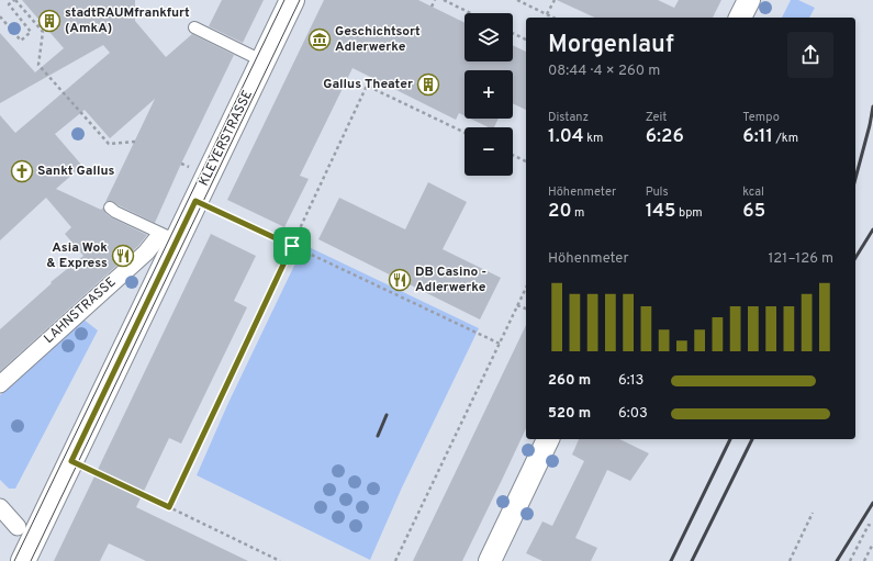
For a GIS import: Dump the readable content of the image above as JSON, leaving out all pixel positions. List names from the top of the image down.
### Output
{
  "streets": {
    "street": ["KLEYERSTRASSE", "LAHNSTRASSE"]
  },
  "crossings": [
    ["KLEYERSTRASSE", "LAHNSTRASSE"]
  ],
  "places": {
    "building": ["stadtRAUMfrankfurt (AmkA)", "Gallus Theater"],
    "museum": ["Geschichtsort Adlerwerke"],
    "church": ["Sankt Gallus"],
    "restaurant": ["Asia Wok & Express", "DB Casino - Adlerwerke"]
  },
  "page": {
    "map_buttons": ["+", "−"],
    "heading": ["Morgenlauf", "08:44 · 4 × 260 m"],
    "stats": [
      ["Distanz", "1.04 km"],
      ["Zeit", "6:26"],
      ["Tempo", "6:11 /km"],
      ["Höhenmeter", "20 m"],
      ["Puls", "145 bpm"],
      ["kcal", "65"]
    ],
    "chart": ["Höhenmeter", "121–126 m"],
    "list": [
      {
        "name": "260 m",
        "note": "6:13"
      },
      {
        "name": "520 m",
        "note": "6:03"
      }
    ]
  }
}
